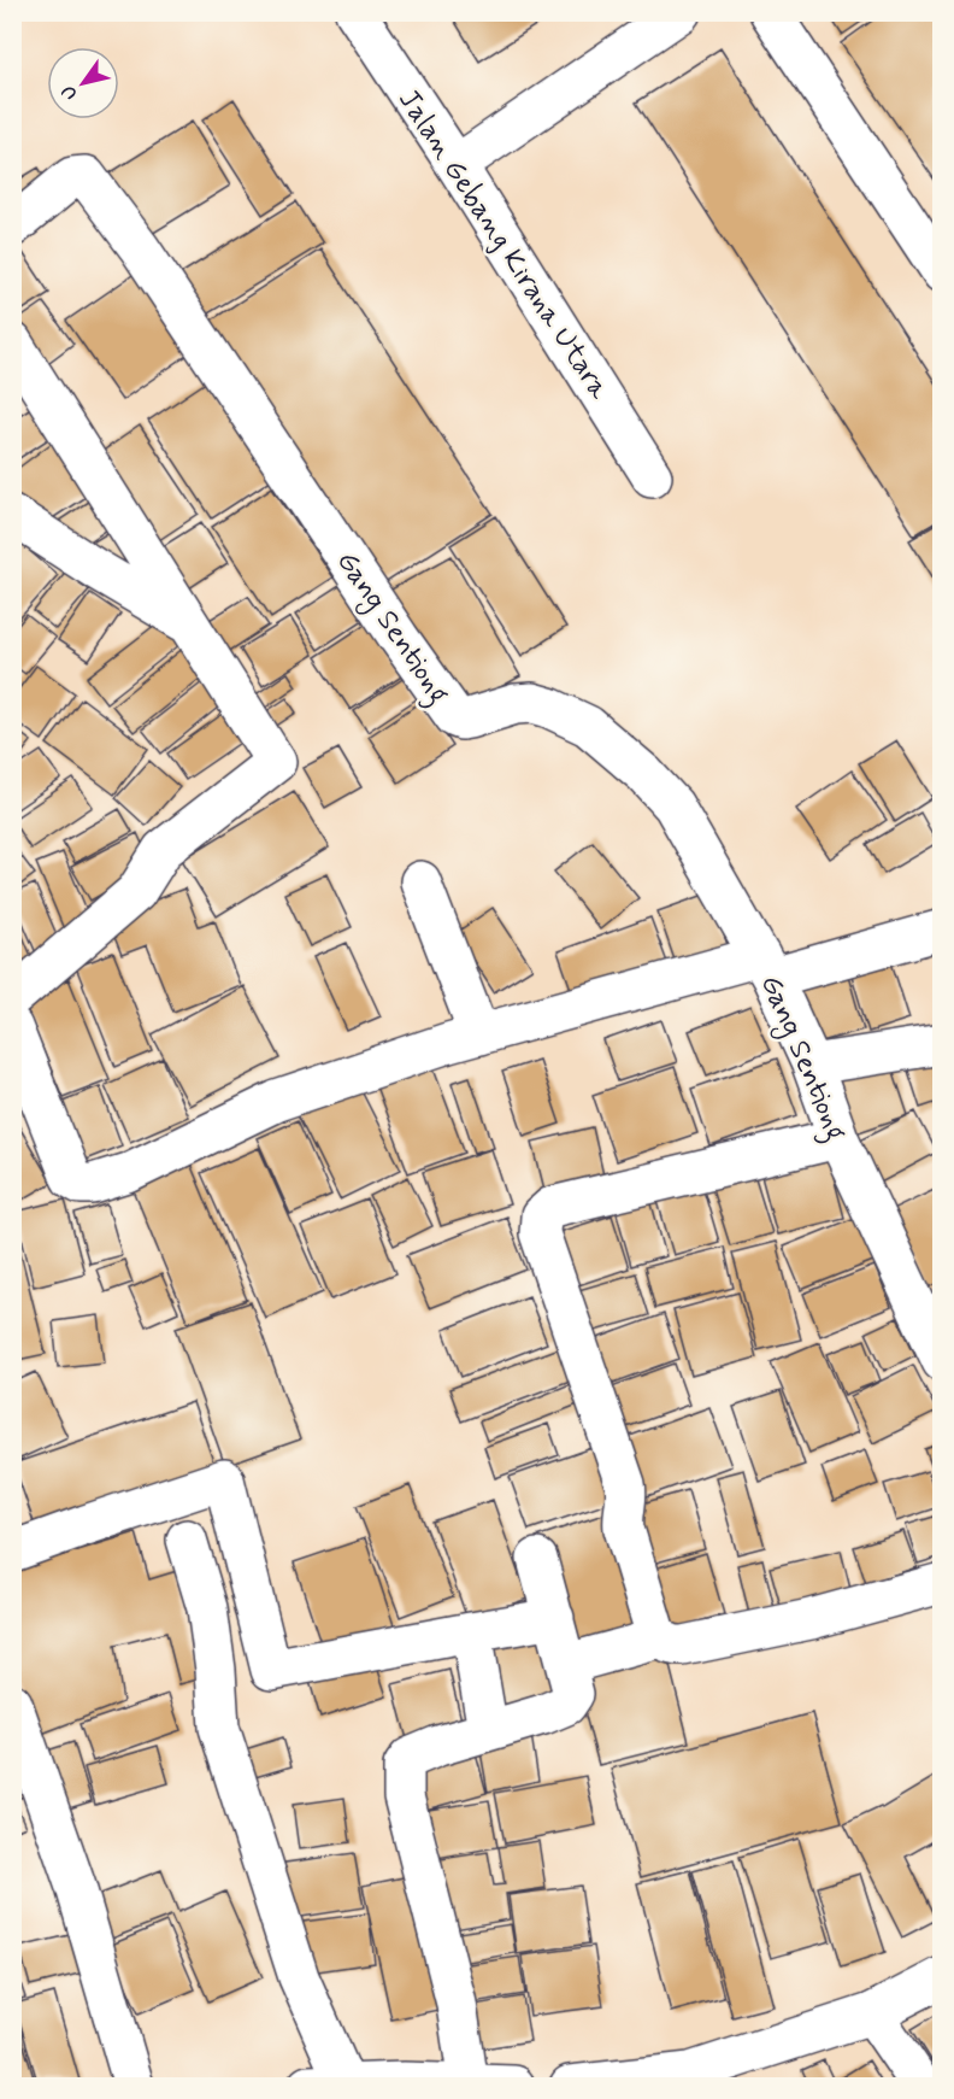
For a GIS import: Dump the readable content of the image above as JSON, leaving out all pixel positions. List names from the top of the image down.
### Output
{
  "streets": {
    "street": ["Jalan Gebang Kirana Utara", "Gang Sentiong"]
  },
  "north": "bottom left"
}
